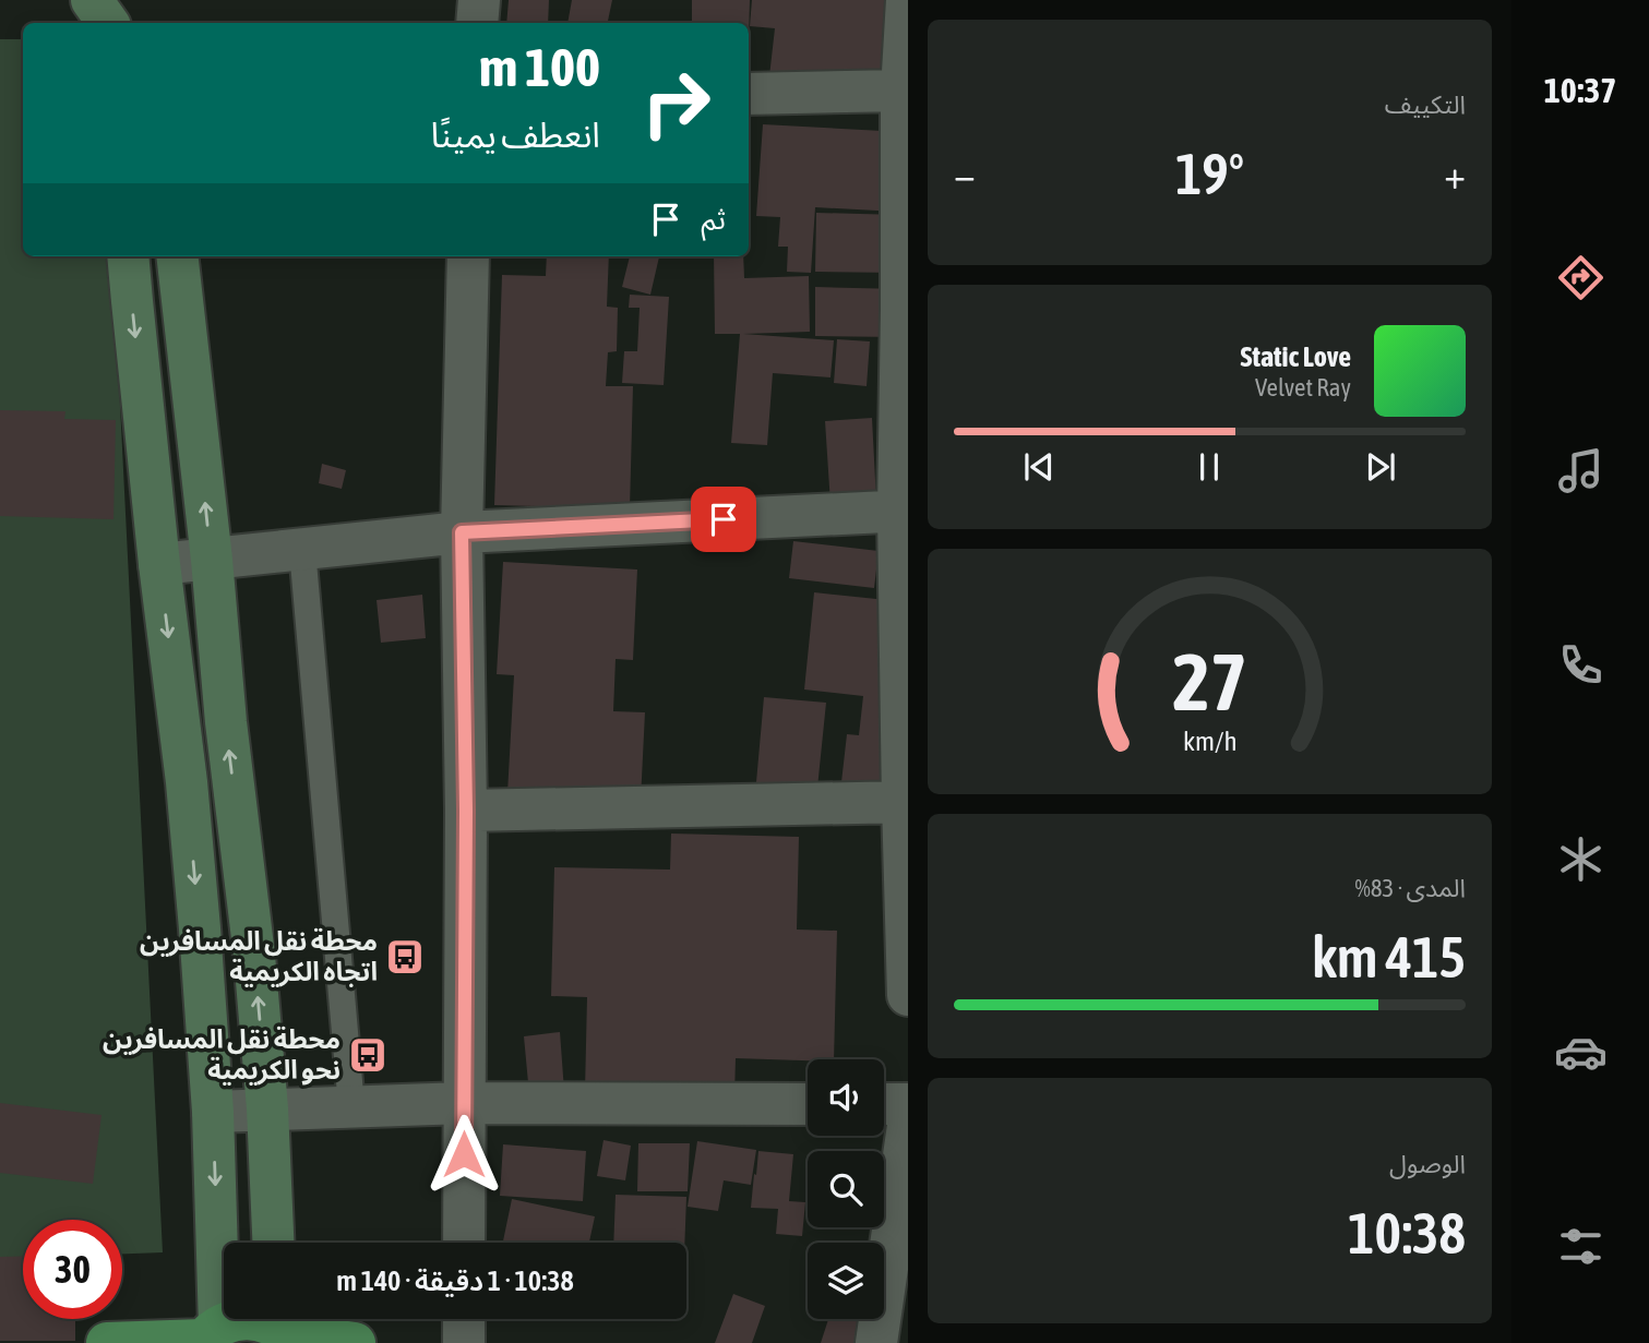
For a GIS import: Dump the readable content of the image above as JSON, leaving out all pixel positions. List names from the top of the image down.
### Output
{
  "places": {
    "bus stop": ["محطة نقل المسافرين اتجاه الكريمية", "محطة نقل المسافرين نحو الكريمية"]
  },
  "page": {
    "tabs": "10:37",
    "tile": [
      "التكييف",
      ["المدى · 83%", "415 km"],
      ["الوصول", "10:38"]
    ],
    "turn": ["100 m", "انعطف يمينًا"],
    "heat": ["−", "19°", "+"],
    "then": "ثم",
    "song": ["Static Love", "Velvet Ray"],
    "limit": "30",
    "trip": "10:38 · 1 دقيقة · 140 m",
    "gauge": ["27", "km/h"]
  }
}
